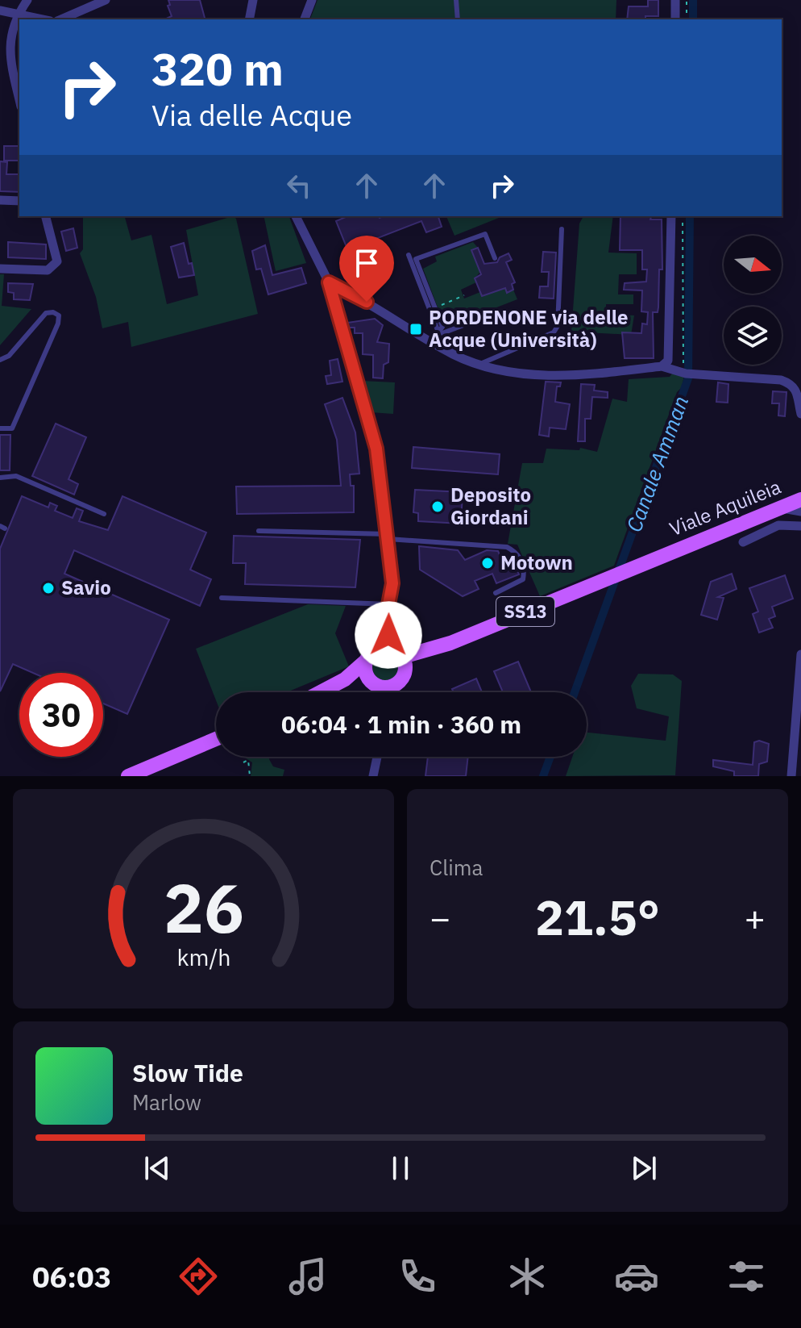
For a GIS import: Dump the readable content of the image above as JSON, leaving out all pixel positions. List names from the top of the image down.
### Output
{
  "streets": {
    "main road": ["Viale Aquileia", "SS13"]
  },
  "water": ["Canale Amman"],
  "places": {
    "transit": ["PORDENONE via delle Acque (Università)"],
    "other": ["Deposito Giordani", "Motown", "Savio"]
  },
  "north": "right",
  "page": {
    "turn": ["320 m", "Via delle Acque"],
    "limit": "30",
    "trip": "06:04 · 1 min · 360 m",
    "tile": "Clima",
    "heat": ["−", "21.5°", "+"],
    "song": ["Slow Tide", "Marlow"],
    "tabs": "06:03",
    "gauge": ["26", "km/h"]
  }
}
